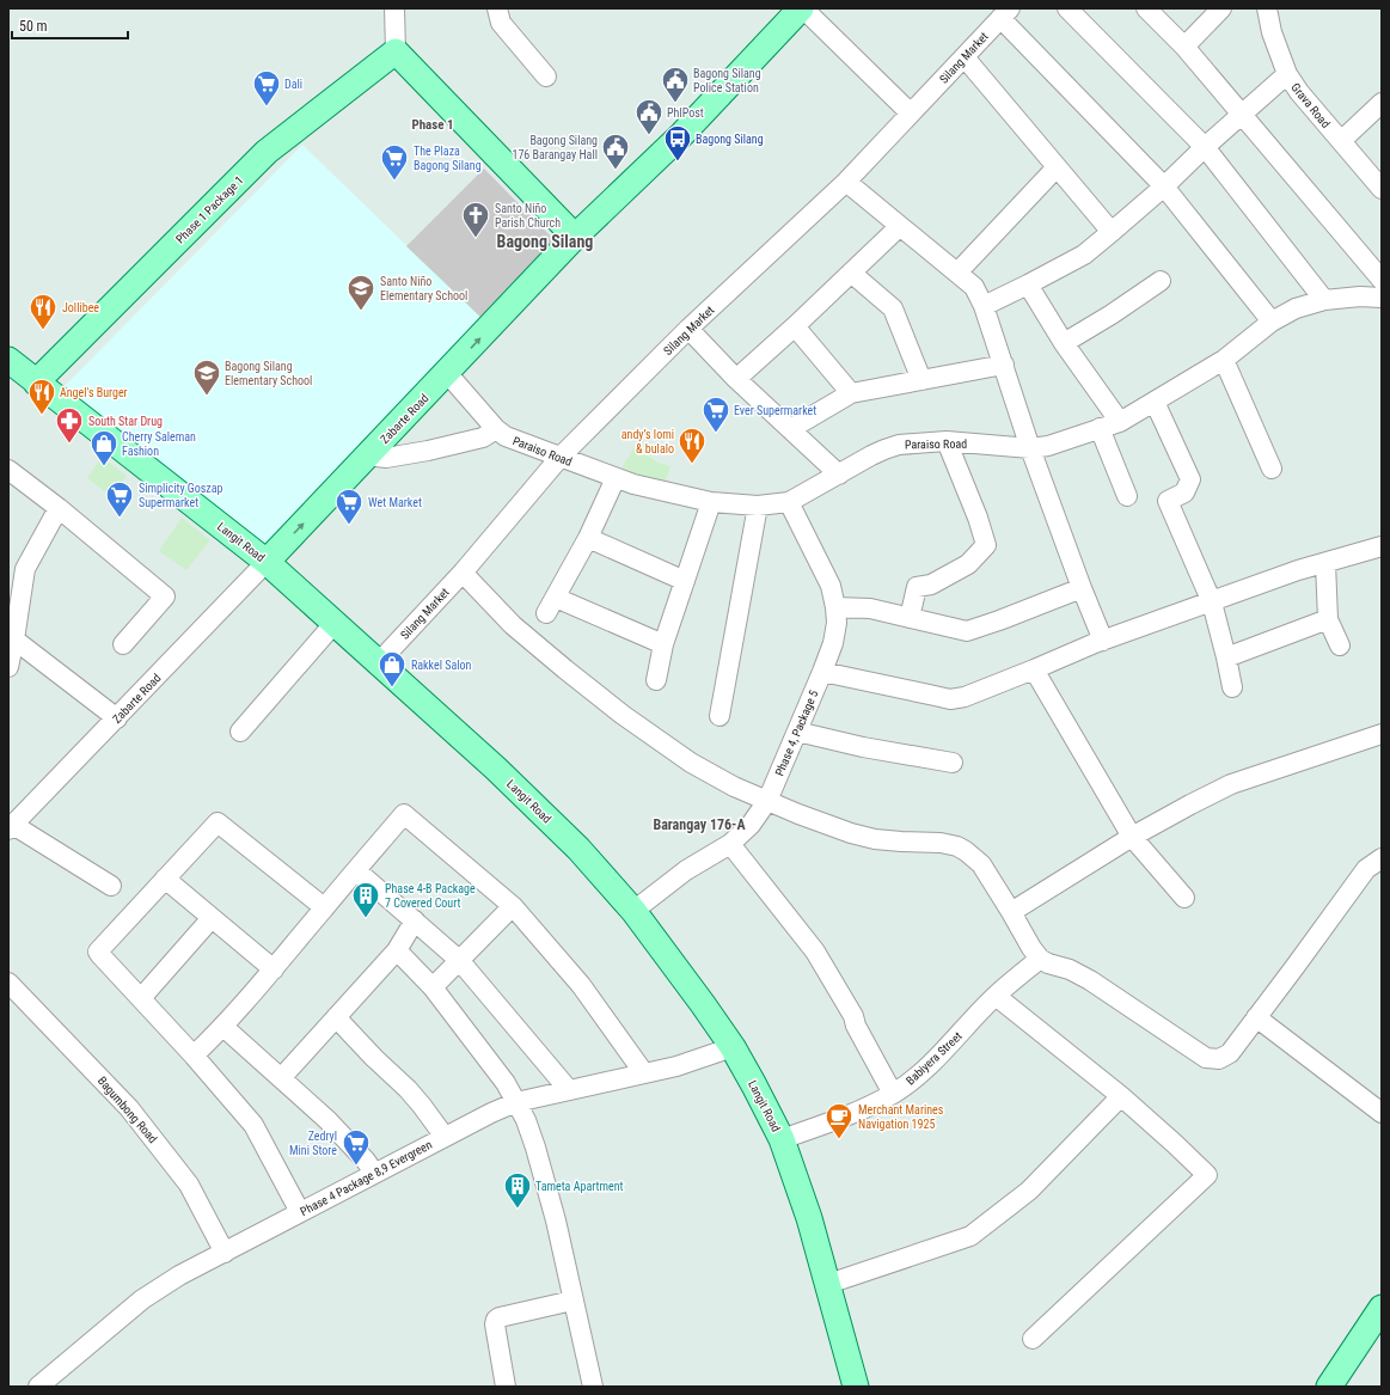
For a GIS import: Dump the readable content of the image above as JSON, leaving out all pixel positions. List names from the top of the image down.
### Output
{
  "streets": {
    "main road": ["Phase 1 Package 1", "Zabarte Road", "Langit Road"],
    "street": [
      "Silang Market",
      "Grava Road",
      "Paraiso Road",
      "Phase 4, Package 5",
      "Babiyera Street",
      "Bagumbong Road",
      "Phase 4 Package 8,9 Evergreen"
    ]
  },
  "crossings": [
    ["Silang Market", "Paraiso Road"],
    ["Silang Market", "Langit Road"],
    ["Phase 1 Package 1", "Langit Road"],
    ["Zabarte Road", "Paraiso Road"],
    ["Zabarte Road", "Langit Road"],
    ["Paraiso Road", "Phase 4, Package 5"],
    ["Langit Road", "Phase 4, Package 5"],
    ["Langit Road", "Babiyera Street"],
    ["Langit Road", "Phase 4 Package 8,9 Evergreen"],
    ["Bagumbong Road", "Phase 4 Package 8,9 Evergreen"]
  ],
  "districts": ["Phase 1", "Bagong Silang", "Barangay 176-A"],
  "places": {
    "public building": ["Bagong Silang Police Station", "PhlPost", "Bagong Silang 176 Barangay Hall"],
    "supermarket": [
      "Dali",
      "The Plaza Bagong Silang",
      "Ever Supermarket",
      "Simplicity Goszap Supermarket",
      "Wet Market",
      "Zedryl Mini Store"
    ],
    "bus stop": ["Bagong Silang"],
    "church": ["Santo Niño Parish Church"],
    "school or university": ["Santo Niño Elementary School", "Bagong Silang Elementary School"],
    "restaurant": ["Jollibee", "Angel's Burger", "andy’s lomi & bulalo"],
    "pharmacy": ["South Star Drug"],
    "shop": ["Cherry Saleman Fashion", "Rakkel Salon"],
    "building": ["Phase 4-B Package 7 Covered Court", "Tameta Apartment"],
    "cafe": ["Merchant Marines Navigation 1925"]
  },
  "scale_bar": "50 m"
}
